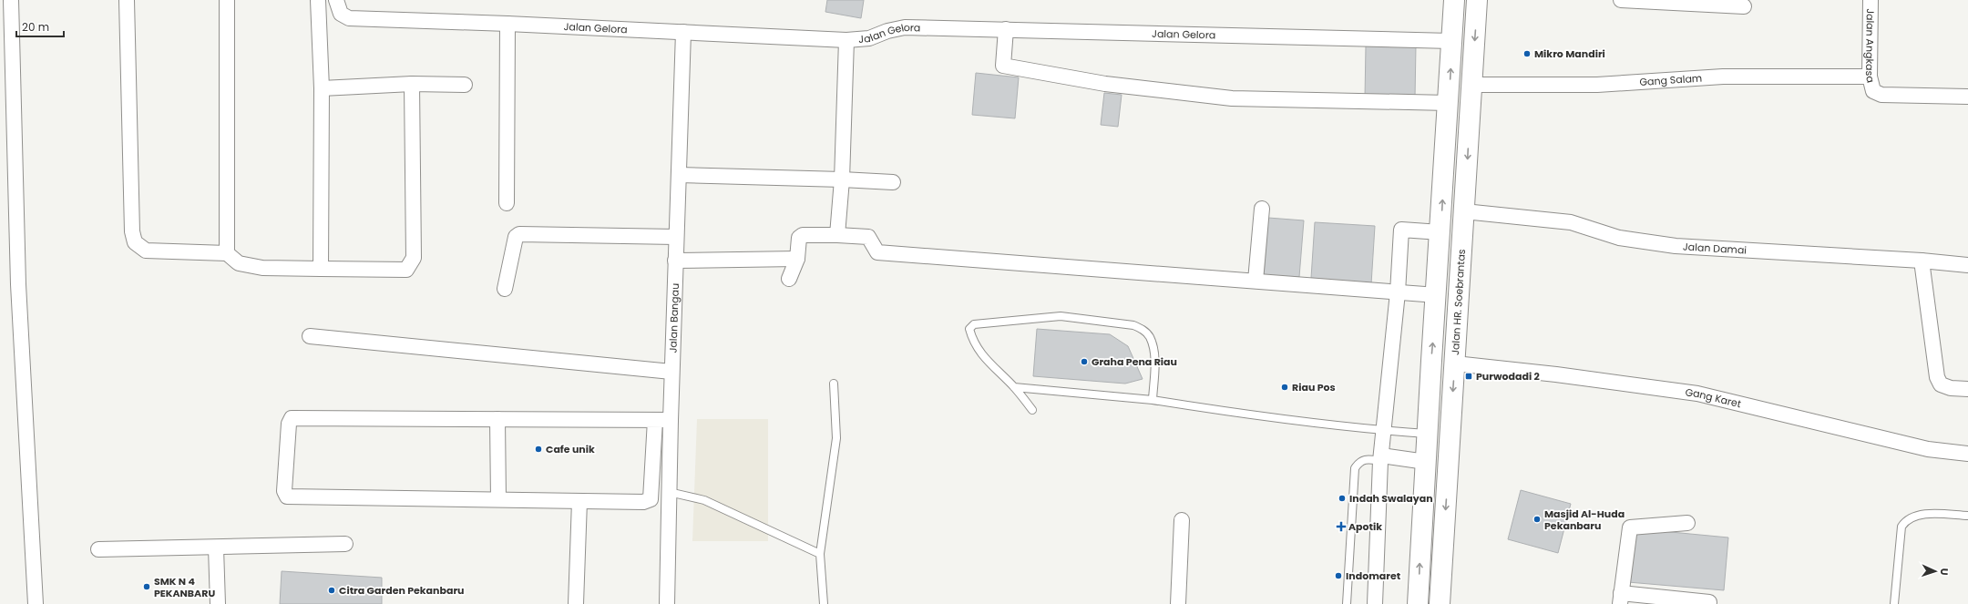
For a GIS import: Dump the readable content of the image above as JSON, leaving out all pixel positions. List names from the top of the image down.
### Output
{
  "streets": {
    "main road": ["Jalan HR. Soebrantas"],
    "street": [
      "Jalan Gelora",
      "Jalan Angkasa",
      "Gang Salam",
      "Jalan Damai",
      "Jalan Bangau",
      "Gang Karet"
    ]
  },
  "crossings": [
    ["Jalan Gelora", "Jalan Bangau"],
    ["Jalan Angkasa", "Gang Salam"],
    ["Gang Salam", "Jalan HR. Soebrantas"],
    ["Jalan Damai", "Jalan HR. Soebrantas"],
    ["Jalan HR. Soebrantas", "Gang Karet"]
  ],
  "places": {
    "other": [
      "Mikro Mandiri",
      "Graha Pena Riau",
      "Riau Pos",
      "Cafe unik",
      "Indah Swalayan",
      "Masjid Al-Huda Pekanbaru",
      "Indomaret",
      "SMK N 4 PEKANBARU",
      "Citra Garden Pekanbaru"
    ],
    "transit": ["Purwodadi 2"],
    "health": ["Apotik"]
  },
  "scale_bar": "20 m",
  "north": "right"
}
